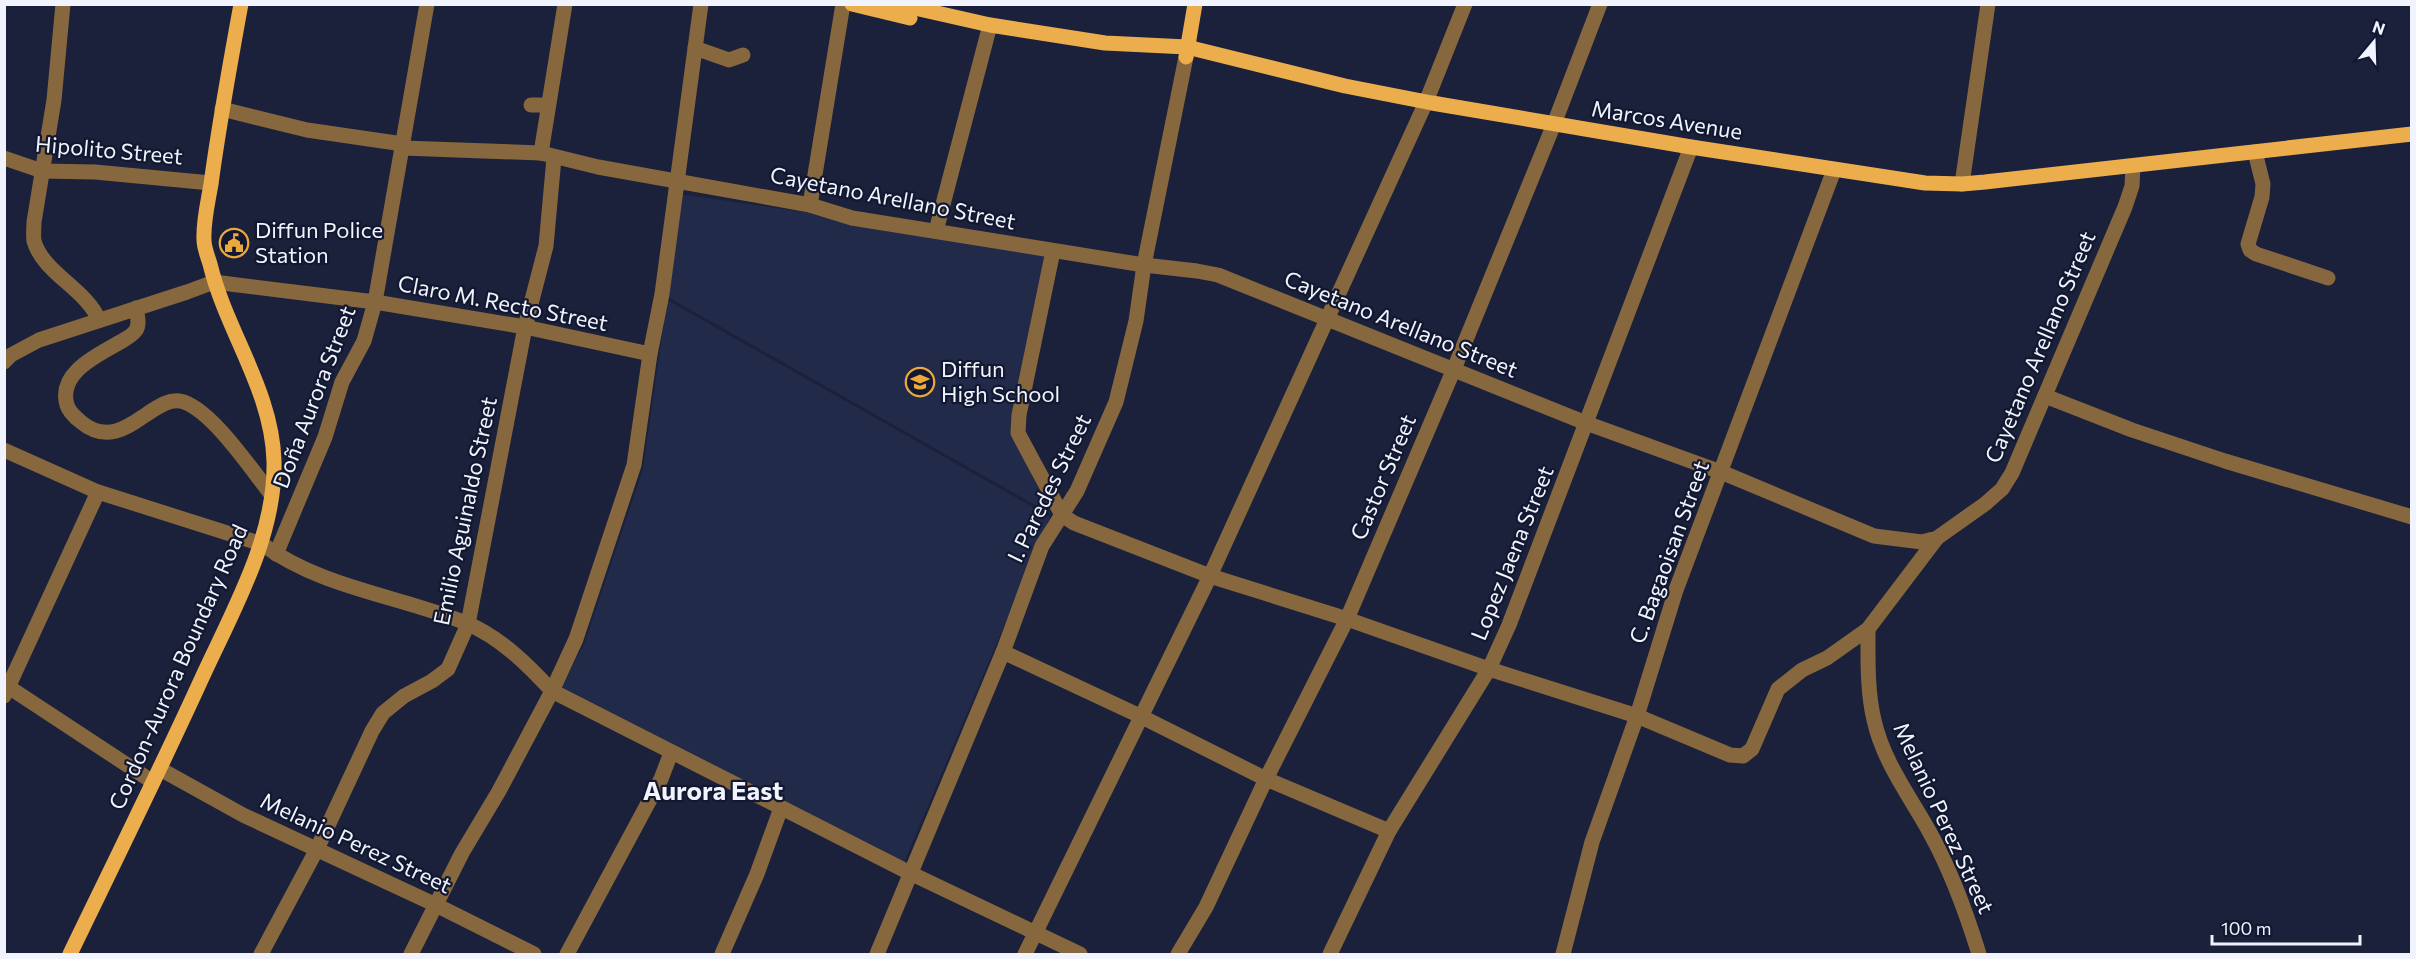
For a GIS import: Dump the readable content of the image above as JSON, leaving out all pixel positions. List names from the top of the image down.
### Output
{
  "streets": {
    "main road": ["Marcos Avenue", "Cordon-Aurora Boundary Road"],
    "street": [
      "Hipolito Street",
      "Cayetano Arellano Street",
      "Claro M. Recto Street",
      "Doña Aurora Street",
      "Castor Street",
      "I. Paredes Street",
      "Emilio Aguinaldo Street",
      "C. Bagaoisan Street",
      "Lopez Jaena Street",
      "Melanio Perez Street"
    ]
  },
  "crossings": [
    ["Marcos Avenue", "Cayetano Arellano Street"],
    ["Marcos Avenue", "Castor Street"],
    ["Marcos Avenue", "I. Paredes Street"],
    ["Marcos Avenue", "C. Bagaoisan Street"],
    ["Marcos Avenue", "Lopez Jaena Street"],
    ["Hipolito Street", "Cordon-Aurora Boundary Road"],
    ["Cayetano Arellano Street", "Doña Aurora Street"],
    ["Cayetano Arellano Street", "Castor Street"],
    ["Cayetano Arellano Street", "I. Paredes Street"],
    ["Cayetano Arellano Street", "Emilio Aguinaldo Street"],
    ["Cayetano Arellano Street", "C. Bagaoisan Street"],
    ["Cayetano Arellano Street", "Lopez Jaena Street"],
    ["Cayetano Arellano Street", "Cordon-Aurora Boundary Road"],
    ["Claro M. Recto Street", "Doña Aurora Street"],
    ["Claro M. Recto Street", "Emilio Aguinaldo Street"],
    ["Claro M. Recto Street", "Cordon-Aurora Boundary Road"],
    ["Emilio Aguinaldo Street", "Melanio Perez Street"],
    ["Cordon-Aurora Boundary Road", "Melanio Perez Street"]
  ],
  "districts": ["Aurora East"],
  "places": {
    "public building": ["Diffun Police Station"],
    "school or university": ["Diffun High School"]
  },
  "scale_bar": "100 m",
  "north": "top"
}
